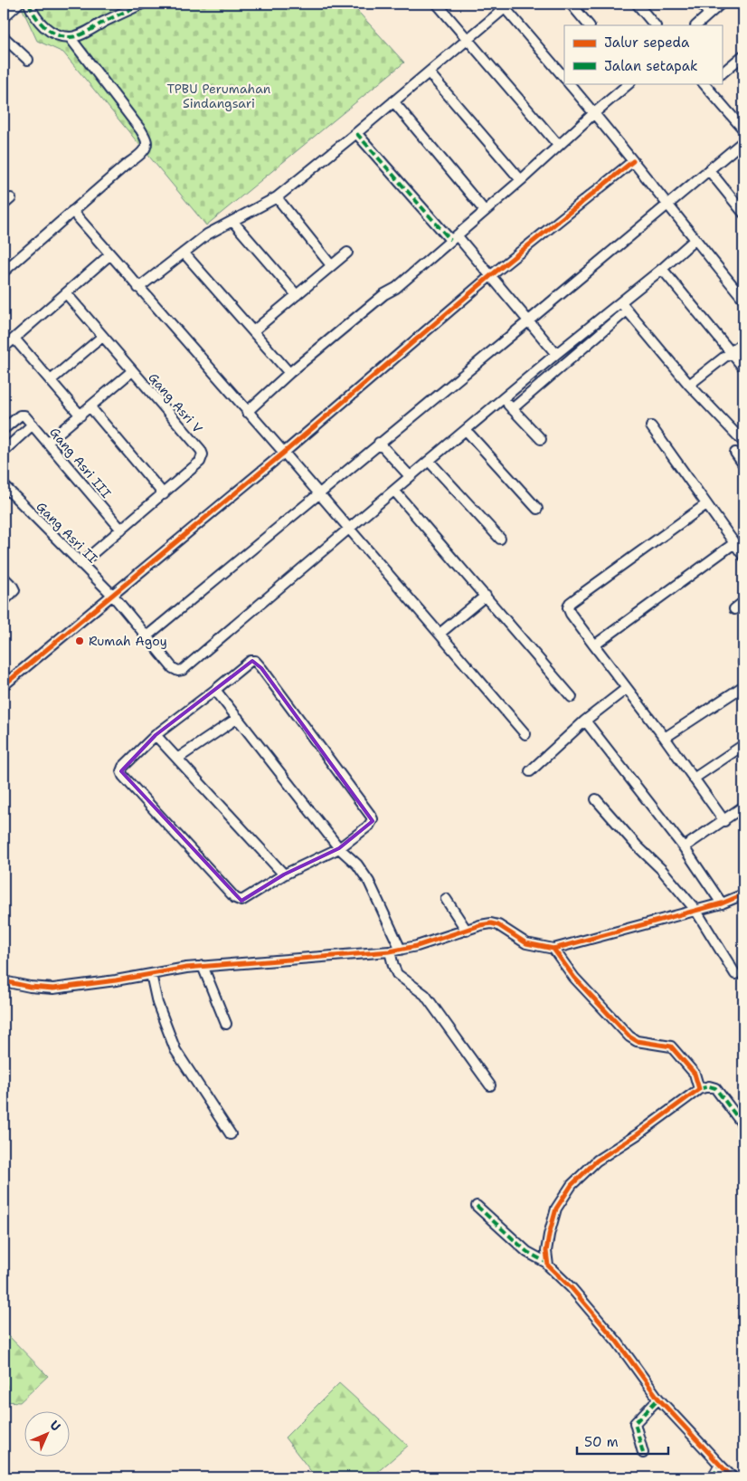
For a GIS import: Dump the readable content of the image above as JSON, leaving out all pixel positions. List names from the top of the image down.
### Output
{
  "streets": {
    "street": ["Gang Asri V", "Gang Asri III", "Gang Asri II"]
  },
  "parks": ["TPBU Perumahan Sindangsari"],
  "places": ["Rumah Agoy"],
  "legend": ["Jalur sepeda", "Jalan setapak"],
  "scale_bar": "50 m",
  "north": "top right"
}
